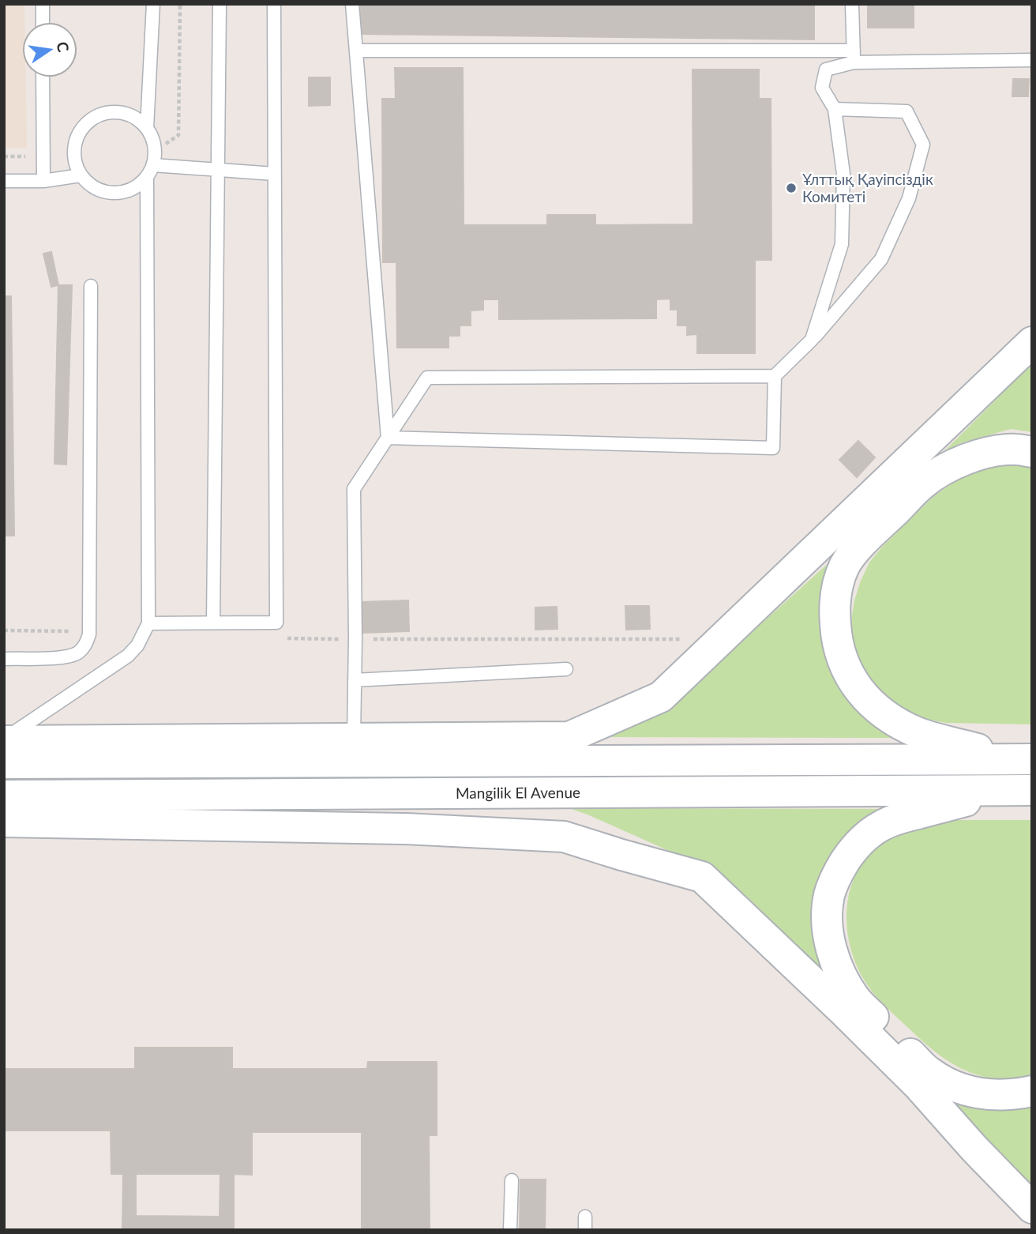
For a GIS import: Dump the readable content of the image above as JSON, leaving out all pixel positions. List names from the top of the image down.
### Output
{
  "streets": {
    "main road": ["Mangilik El Avenue"]
  },
  "places": ["Ұлттық Қауіпсіздік Комитеті"],
  "north": "right"
}
